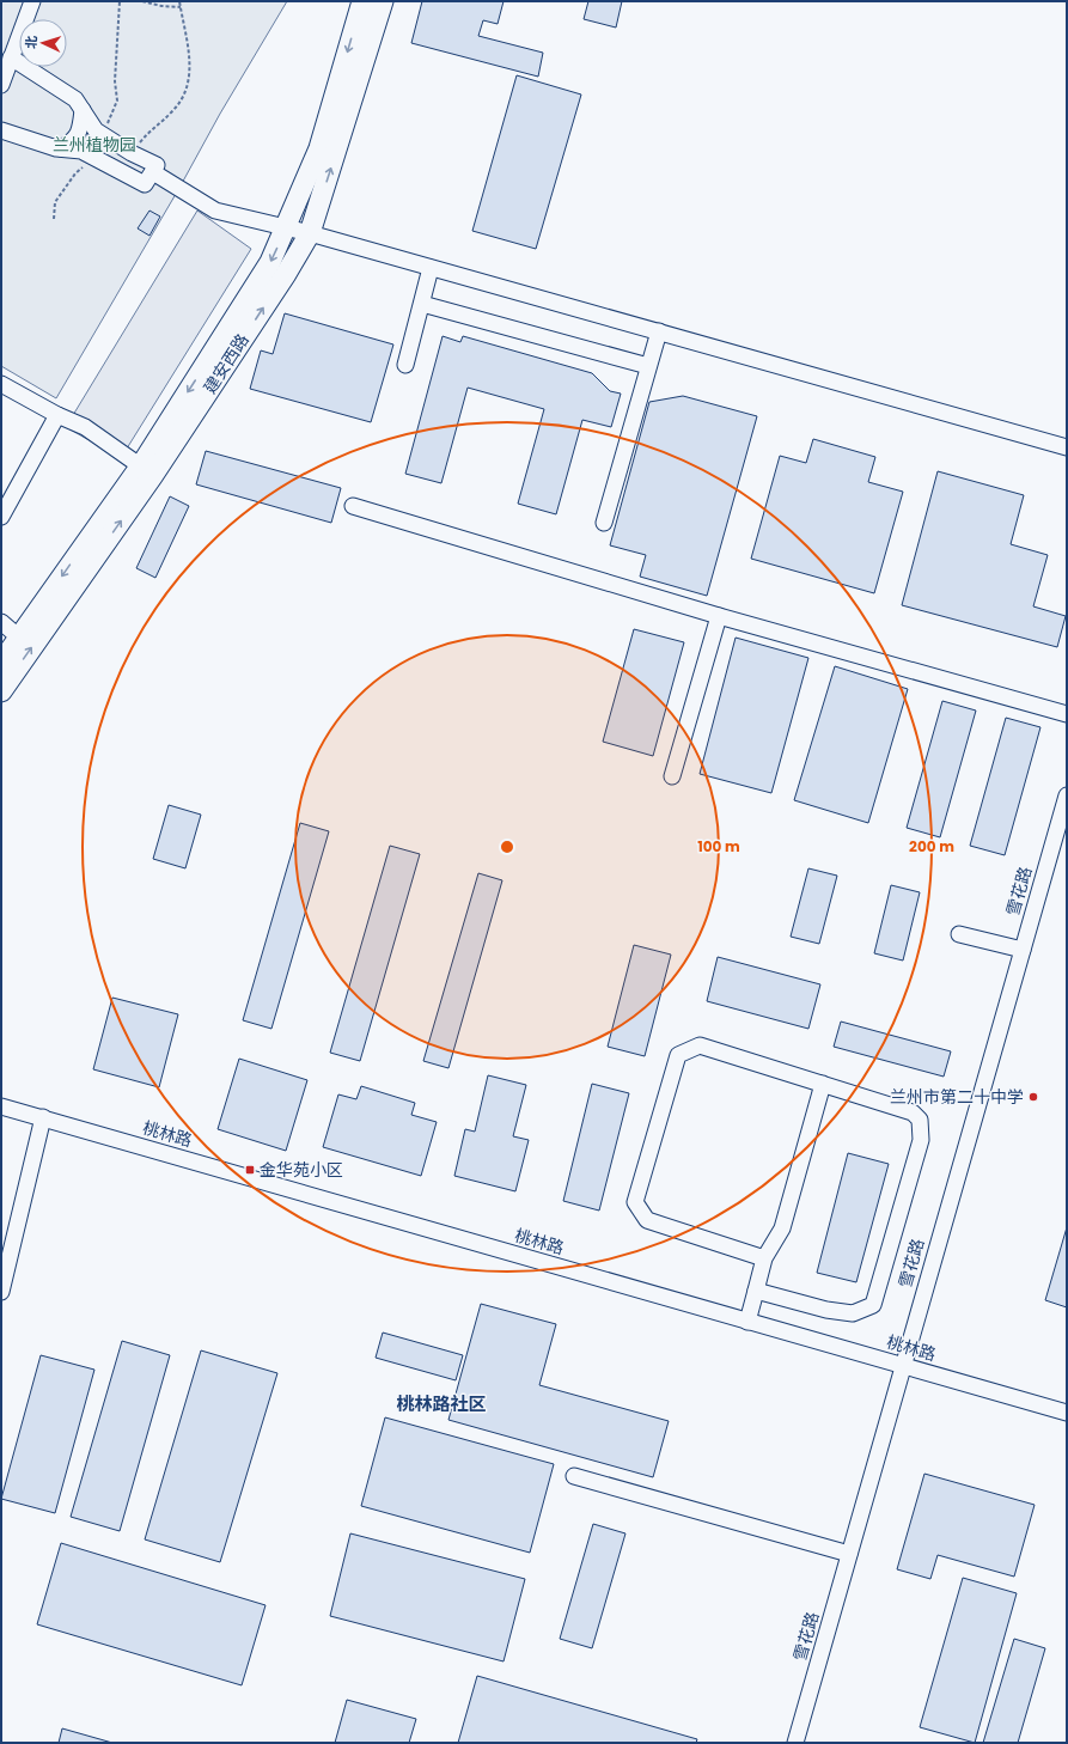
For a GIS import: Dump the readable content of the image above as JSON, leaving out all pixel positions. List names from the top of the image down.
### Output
{
  "streets": {
    "main road": ["建安西路"],
    "street": ["雪花路", "桃林路"]
  },
  "crossings": [
    ["雪花路", "桃林路"]
  ],
  "districts": ["桃林路社区"],
  "parks": ["兰州植物园"],
  "places": {
    "other": ["兰州市第二十中学"],
    "transit": ["金华苑小区"]
  },
  "north": "left",
  "rings": ["100 m", "200 m"]
}
